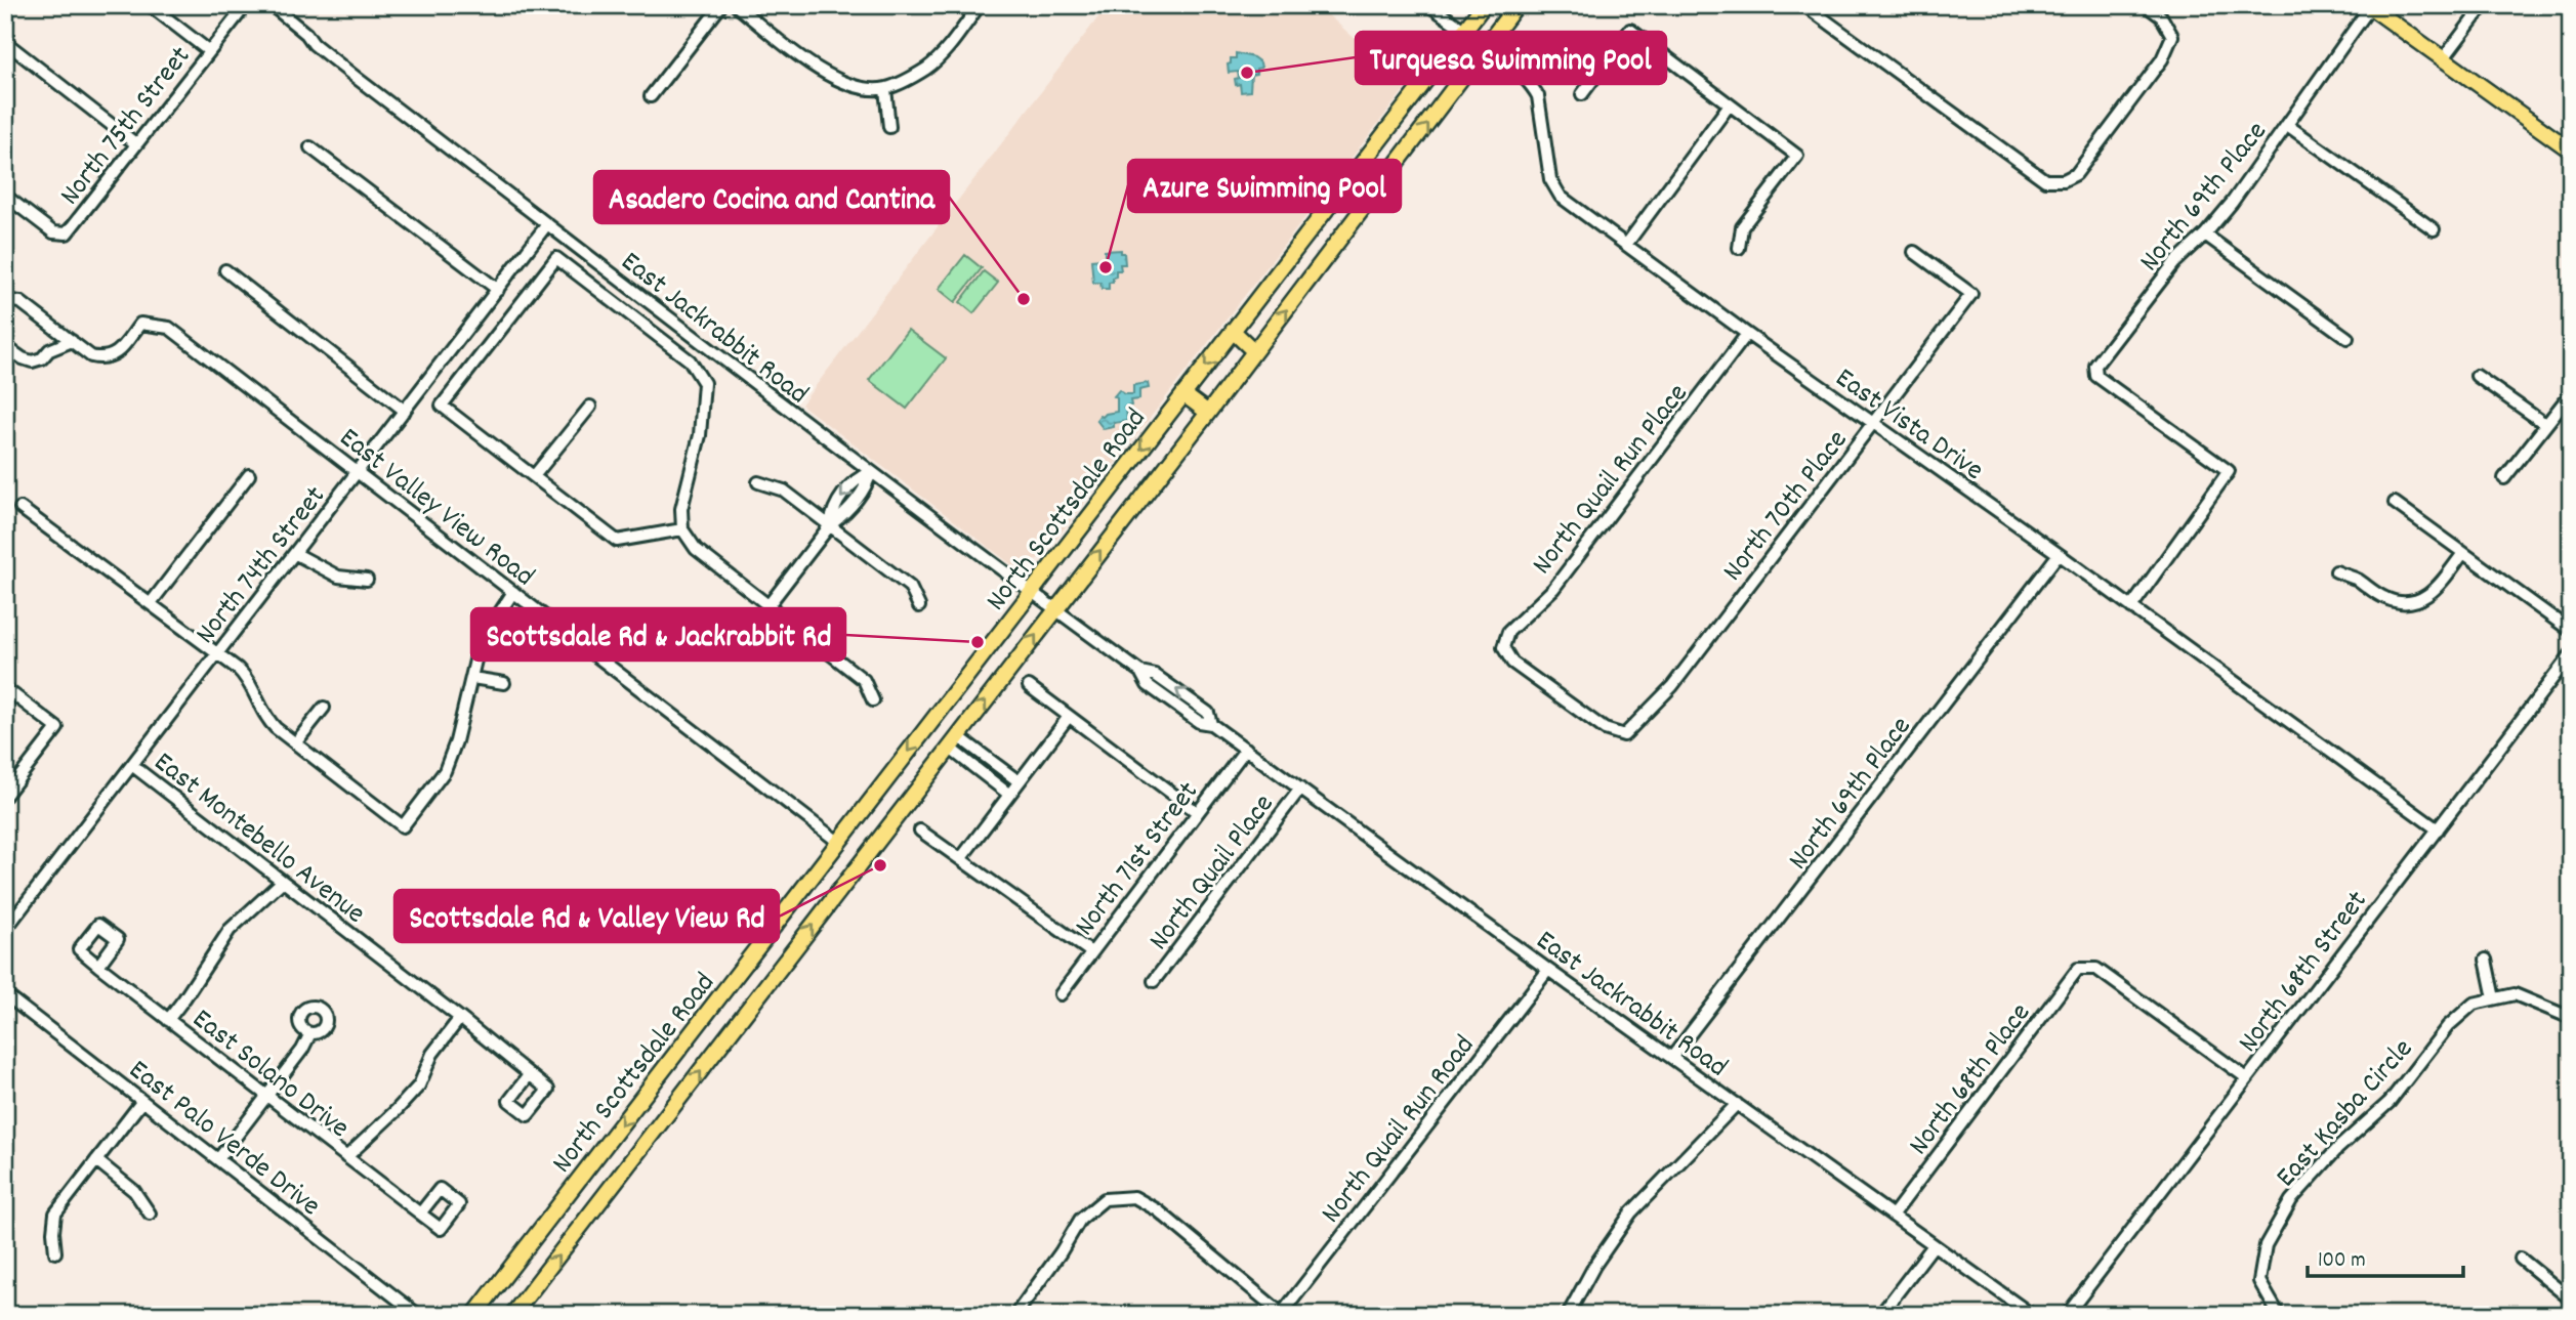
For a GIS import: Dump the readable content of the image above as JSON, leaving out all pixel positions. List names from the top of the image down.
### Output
{
  "streets": {
    "main road": ["North Scottsdale Road"],
    "street": [
      "North 75th Street",
      "North 69th Place",
      "East Jackrabbit Road",
      "East Vista Drive",
      "North Quail Run Place",
      "North 70th Place",
      "East Valley View Road",
      "North 74th Street",
      "East Montebello Avenue",
      "North 71st Street",
      "North Quail Place",
      "North 68th Street",
      "East Solano Drive",
      "North 68th Place",
      "East Kasba Circle",
      "North Quail Run Road",
      "East Palo Verde Drive"
    ]
  },
  "crossings": [
    ["North 69th Place", "East Jackrabbit Road"],
    ["North 69th Place", "East Vista Drive"],
    ["East Jackrabbit Road", "North Scottsdale Road"],
    ["East Jackrabbit Road", "North 74th Street"],
    ["East Jackrabbit Road", "North 71st Street"],
    ["East Jackrabbit Road", "North Quail Place"],
    ["East Jackrabbit Road", "North 68th Place"],
    ["East Jackrabbit Road", "North Quail Run Road"],
    ["East Vista Drive", "North Quail Run Place"],
    ["East Vista Drive", "North 70th Place"],
    ["East Vista Drive", "North Scottsdale Road"],
    ["East Vista Drive", "North 68th Street"],
    ["North Quail Run Place", "North 70th Place"],
    ["East Valley View Road", "North Scottsdale Road"],
    ["East Valley View Road", "North 74th Street"],
    ["North 74th Street", "East Montebello Avenue"],
    ["North 68th Street", "North 68th Place"]
  ],
  "places": [
    "Turquesa Swimming Pool",
    "Azure Swimming Pool",
    "Asadero Cocina and Cantina",
    "Scottsdale Rd & Jackrabbit Rd",
    "Scottsdale Rd & Valley View Rd"
  ],
  "scale_bar": "100 m"
}
